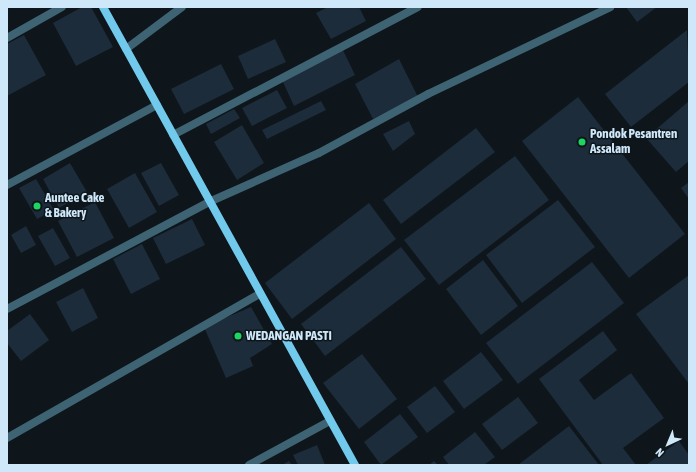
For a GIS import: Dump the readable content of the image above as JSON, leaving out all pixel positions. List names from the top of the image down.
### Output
{
  "places": ["Pondok Pesantren Assalam", "Auntee Cake & Bakery", "WEDANGAN PASTI"],
  "north": "bottom left"
}
